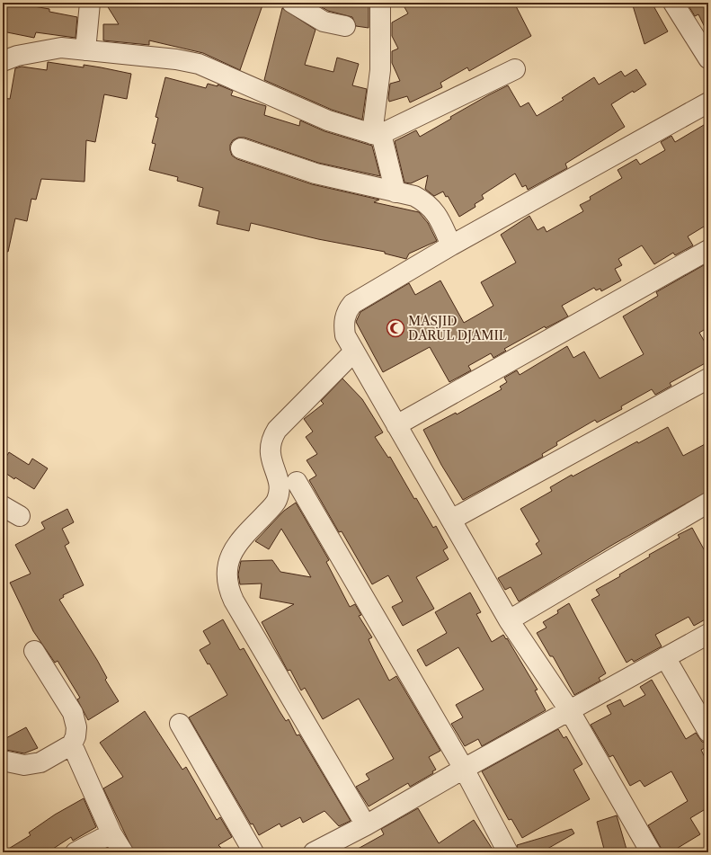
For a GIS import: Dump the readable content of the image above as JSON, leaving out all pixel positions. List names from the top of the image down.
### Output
{
  "places": {
    "mosque": ["MASJID DARUL DJAMIL"]
  }
}
